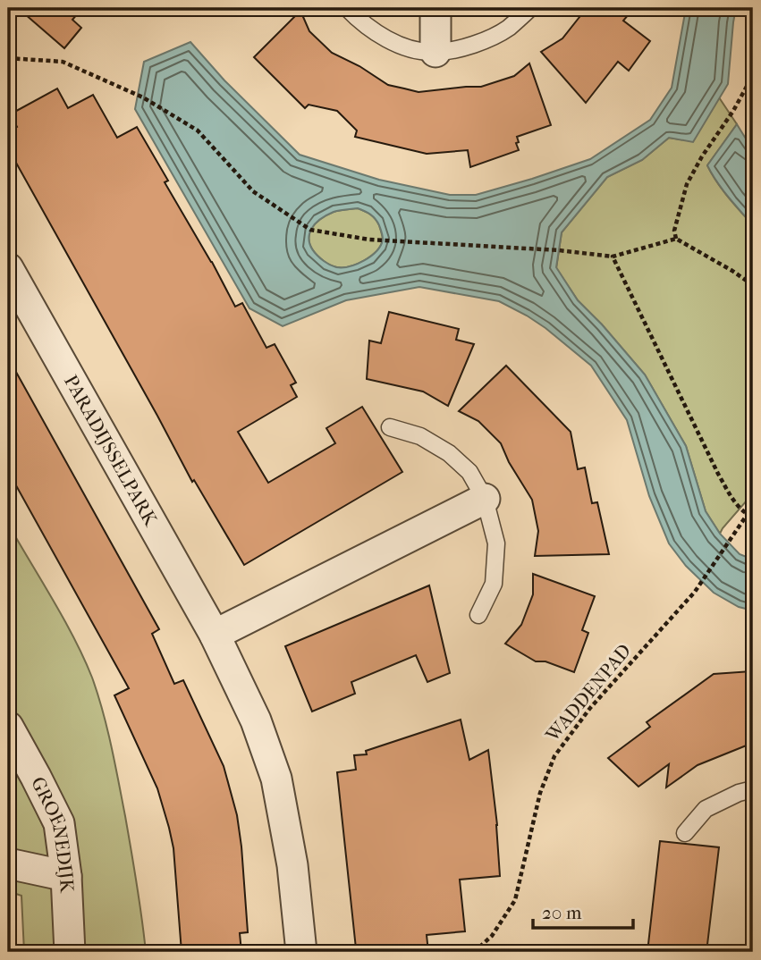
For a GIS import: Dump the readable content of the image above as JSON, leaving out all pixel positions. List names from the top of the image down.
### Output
{
  "streets": {
    "street": ["PARADIJSSELPARK", "GROENEDIJK"],
    "path": ["WADDENPAD"]
  },
  "scale_bar": "20 m"
}
